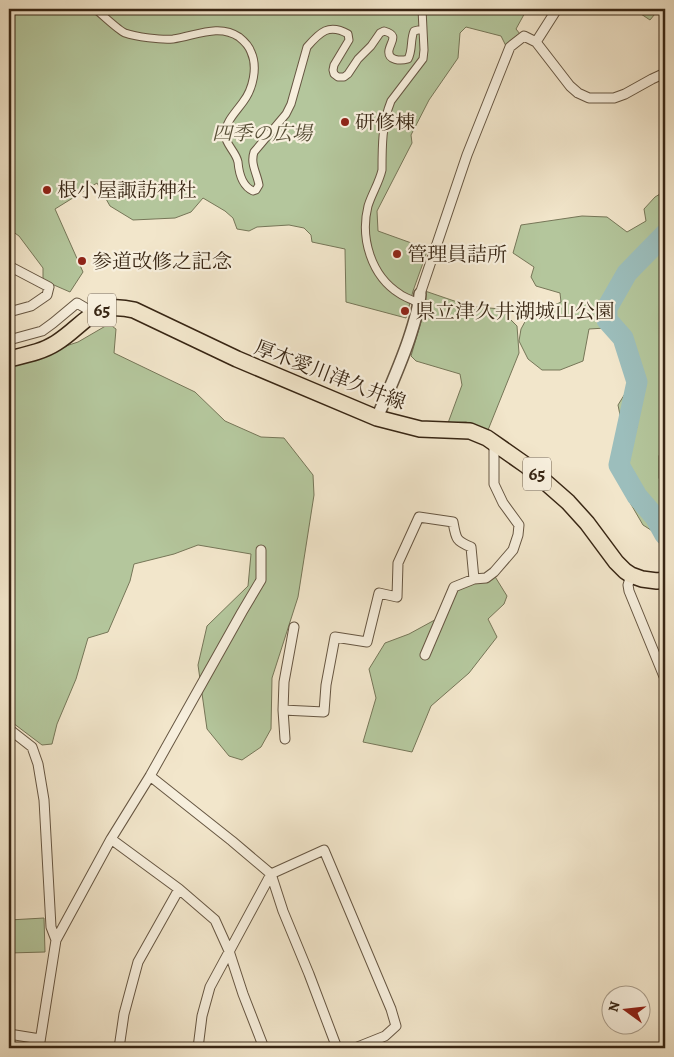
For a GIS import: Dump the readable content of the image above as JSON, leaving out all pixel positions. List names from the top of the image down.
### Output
{
  "streets": {
    "main road": ["65", "厚木愛川津久井線"]
  },
  "parks": ["四季の広場"],
  "places": [
    "研修棟",
    "根小屋諏訪神社",
    "管理員詰所",
    "参道改修之記念",
    "県立津久井湖城山公園"
  ],
  "north": "left"
}
